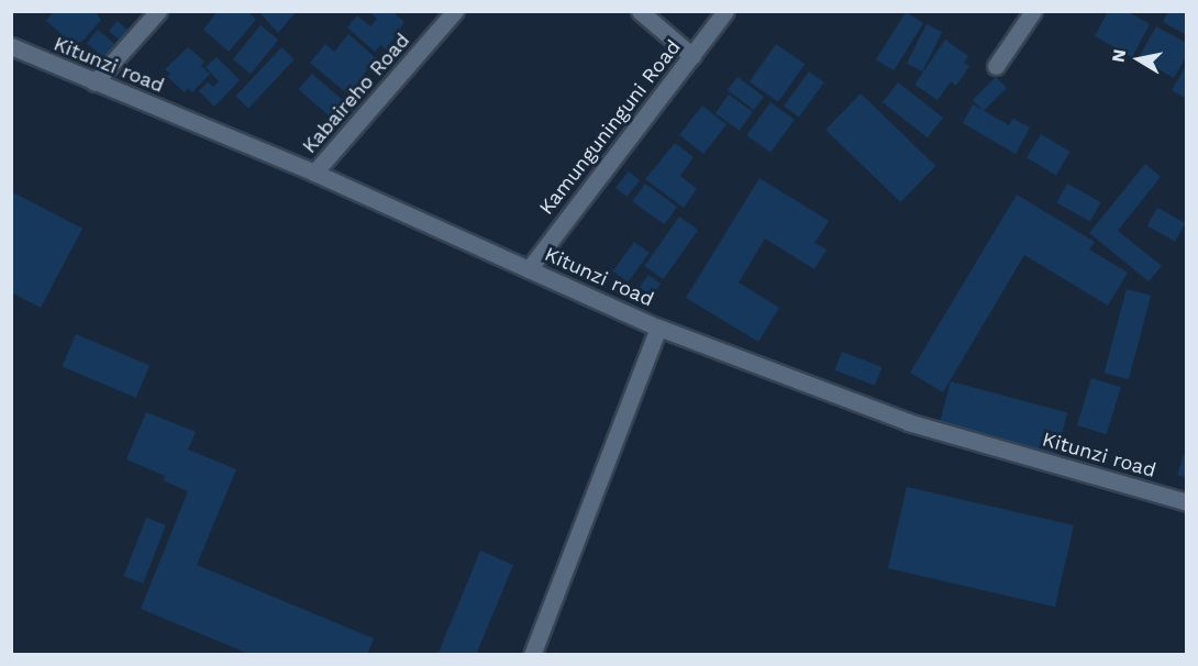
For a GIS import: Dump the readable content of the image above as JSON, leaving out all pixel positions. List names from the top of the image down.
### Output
{
  "streets": {
    "street": ["Kitunzi road", "Kabaireho Road", "Kamunguninguni Road"]
  },
  "crossings": [
    ["Kitunzi road", "Kabaireho Road"],
    ["Kitunzi road", "Kamunguninguni Road"]
  ],
  "north": "left"
}
